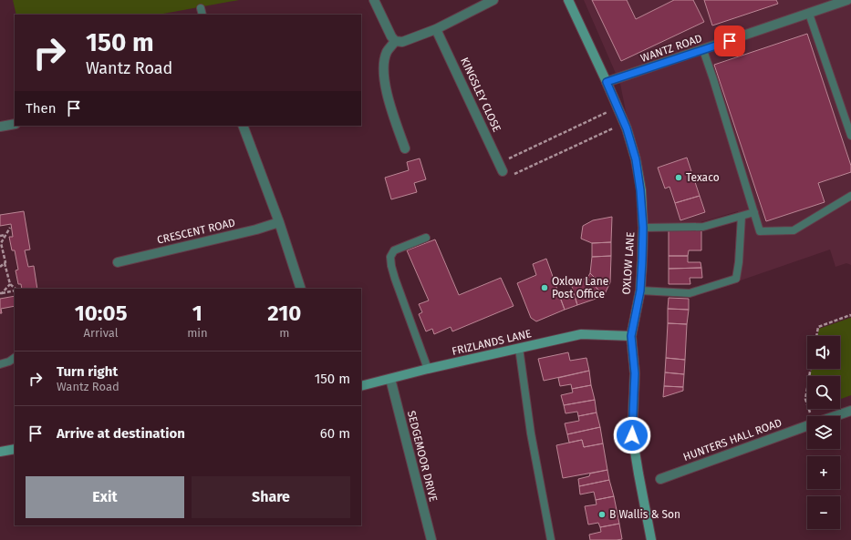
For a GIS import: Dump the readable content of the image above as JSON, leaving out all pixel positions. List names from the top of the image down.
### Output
{
  "streets": {
    "street": [
      "WANTZ ROAD",
      "KINGSLEY CLOSE",
      "CRESCENT ROAD",
      "OXLOW LANE",
      "FRIZLANDS LANE",
      "HUNTERS HALL ROAD",
      "SEDGEMOOR DRIVE"
    ]
  },
  "crossings": [
    ["WANTZ ROAD", "OXLOW LANE"],
    ["OXLOW LANE", "FRIZLANDS LANE"],
    ["FRIZLANDS LANE", "SEDGEMOOR DRIVE"]
  ],
  "places": ["Texaco", "Oxlow Lane Post Office", "B Wallis & Son"],
  "page": {
    "turn": ["150 m", "Wantz Road"],
    "then": "Then",
    "eta": [
      "10:05",
      "Arrival",
      "1",
      "min",
      "210",
      "m"
    ],
    "map_buttons": ["+", "−"],
    "list": [
      {
        "name": "Turn right",
        "note": "Wantz Road",
        "value": "150 m"
      },
      {
        "name": "Arrive at destination",
        "value": "60 m"
      }
    ],
    "buttons": ["Exit", "Share"]
  }
}
